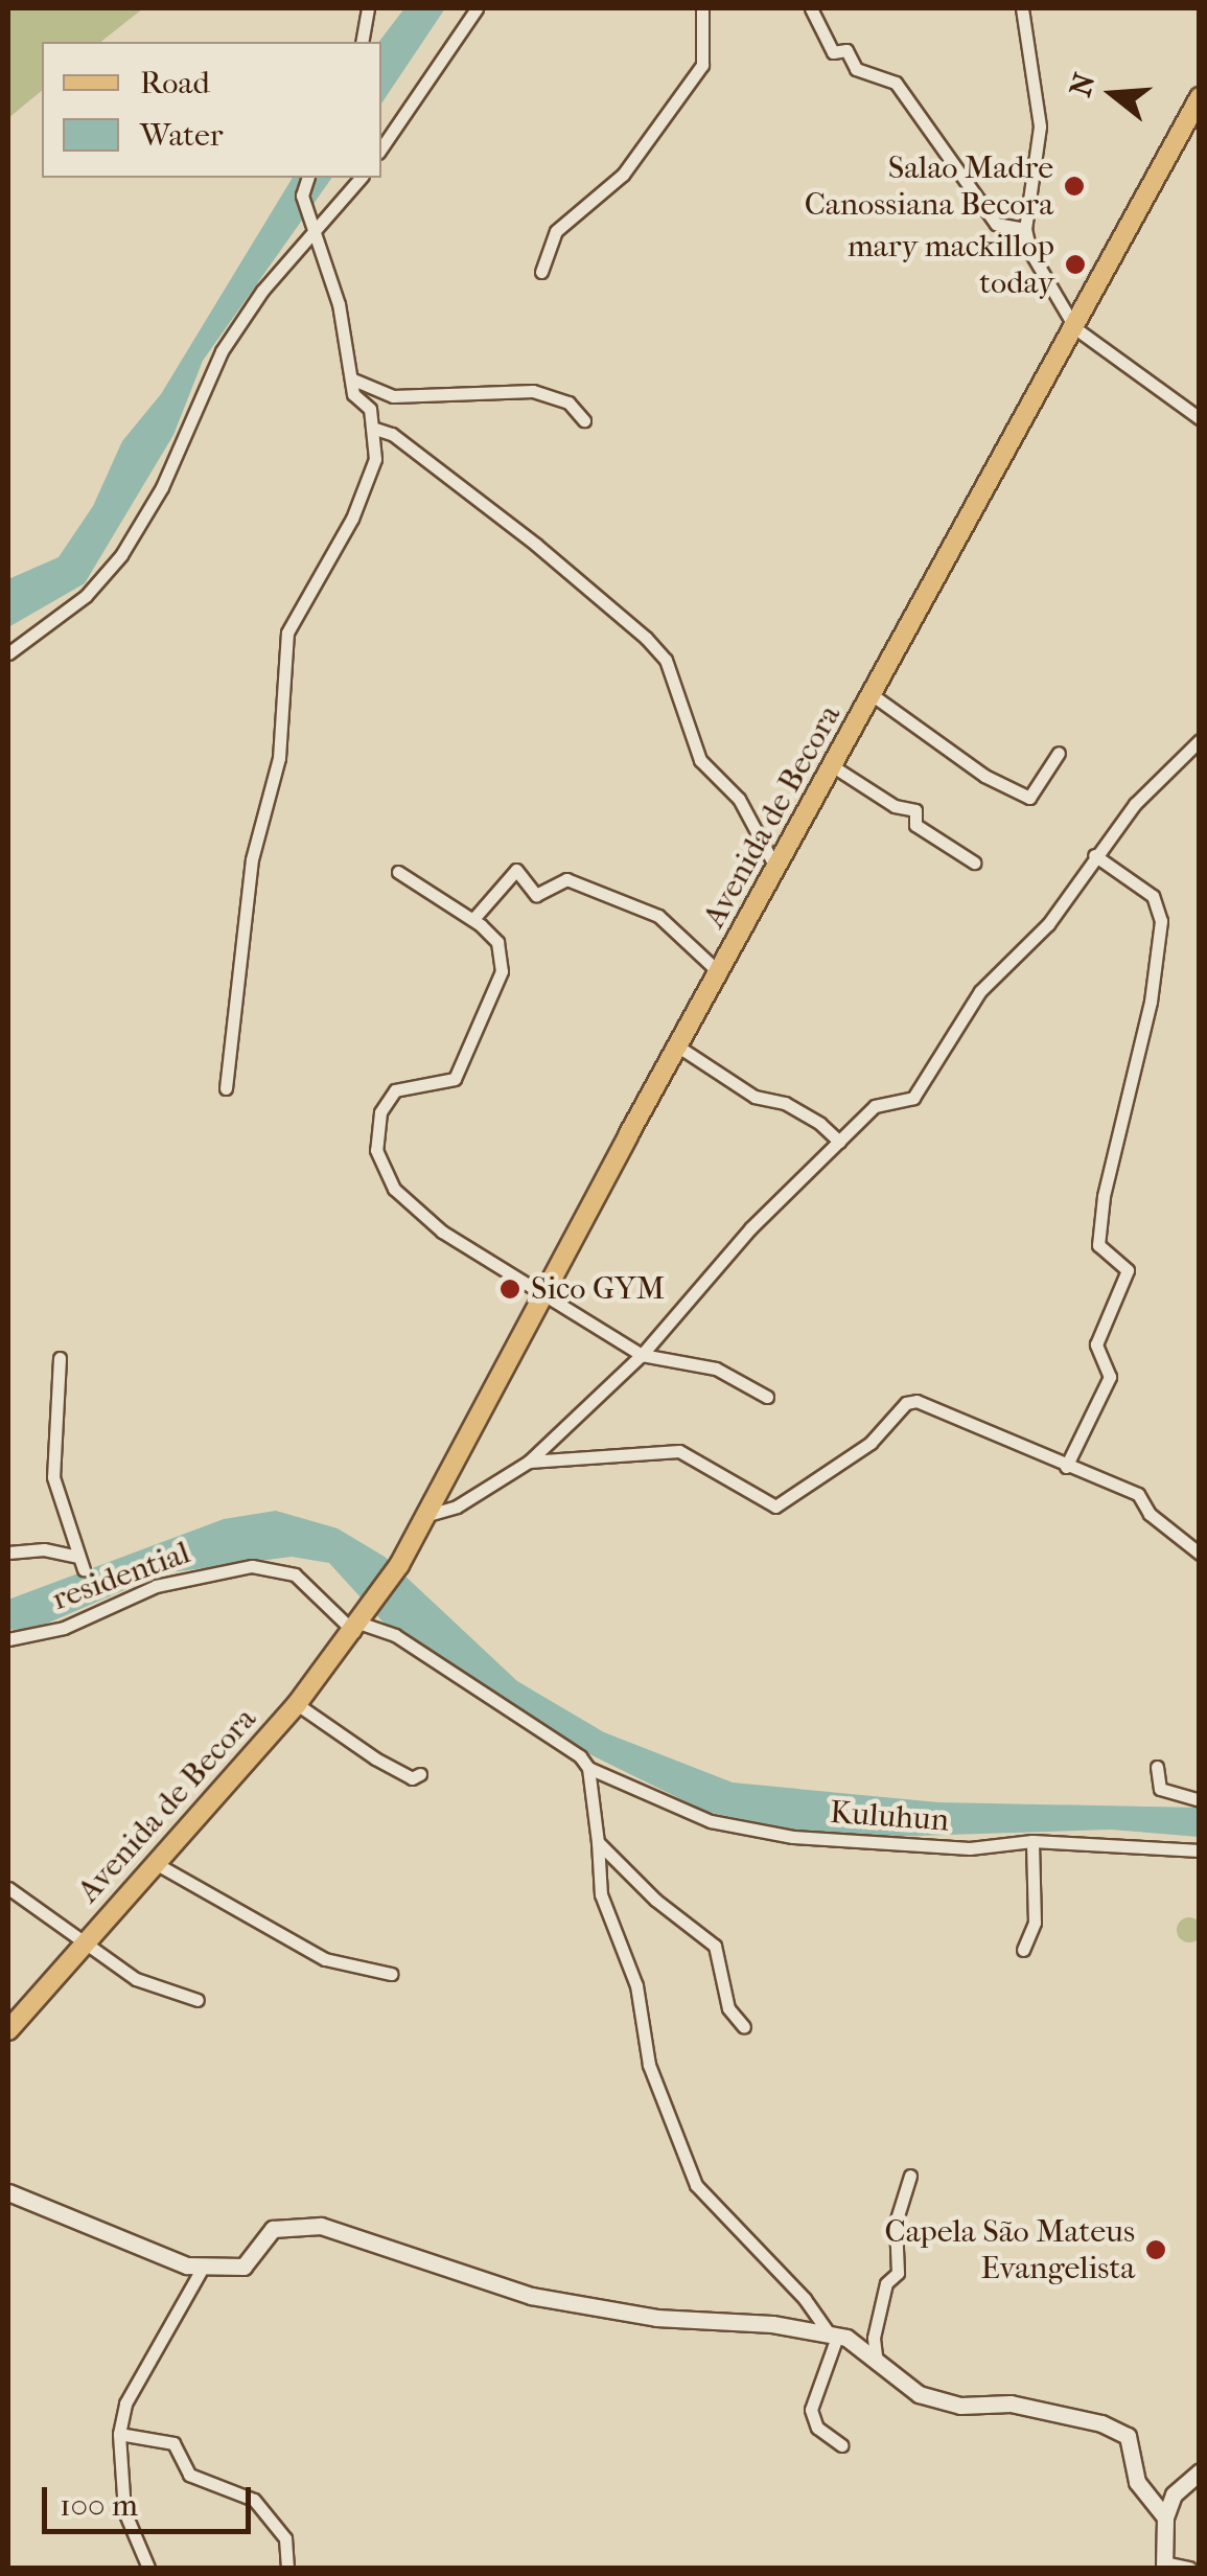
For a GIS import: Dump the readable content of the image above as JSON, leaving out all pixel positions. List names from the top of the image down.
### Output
{
  "streets": {
    "main road": ["Avenida de Becora"],
    "street": ["residential", "Kuluhun"]
  },
  "crossings": [
    ["Avenida de Becora", "residential"],
    ["residential", "Kuluhun"]
  ],
  "places": [
    "Salao Madre Canossiana Becora",
    "mary mackillop today",
    "Sico GYM",
    "Capela São Mateus Evangelista"
  ],
  "legend": ["Road", "Water"],
  "scale_bar": "100 m",
  "north": "left"
}
